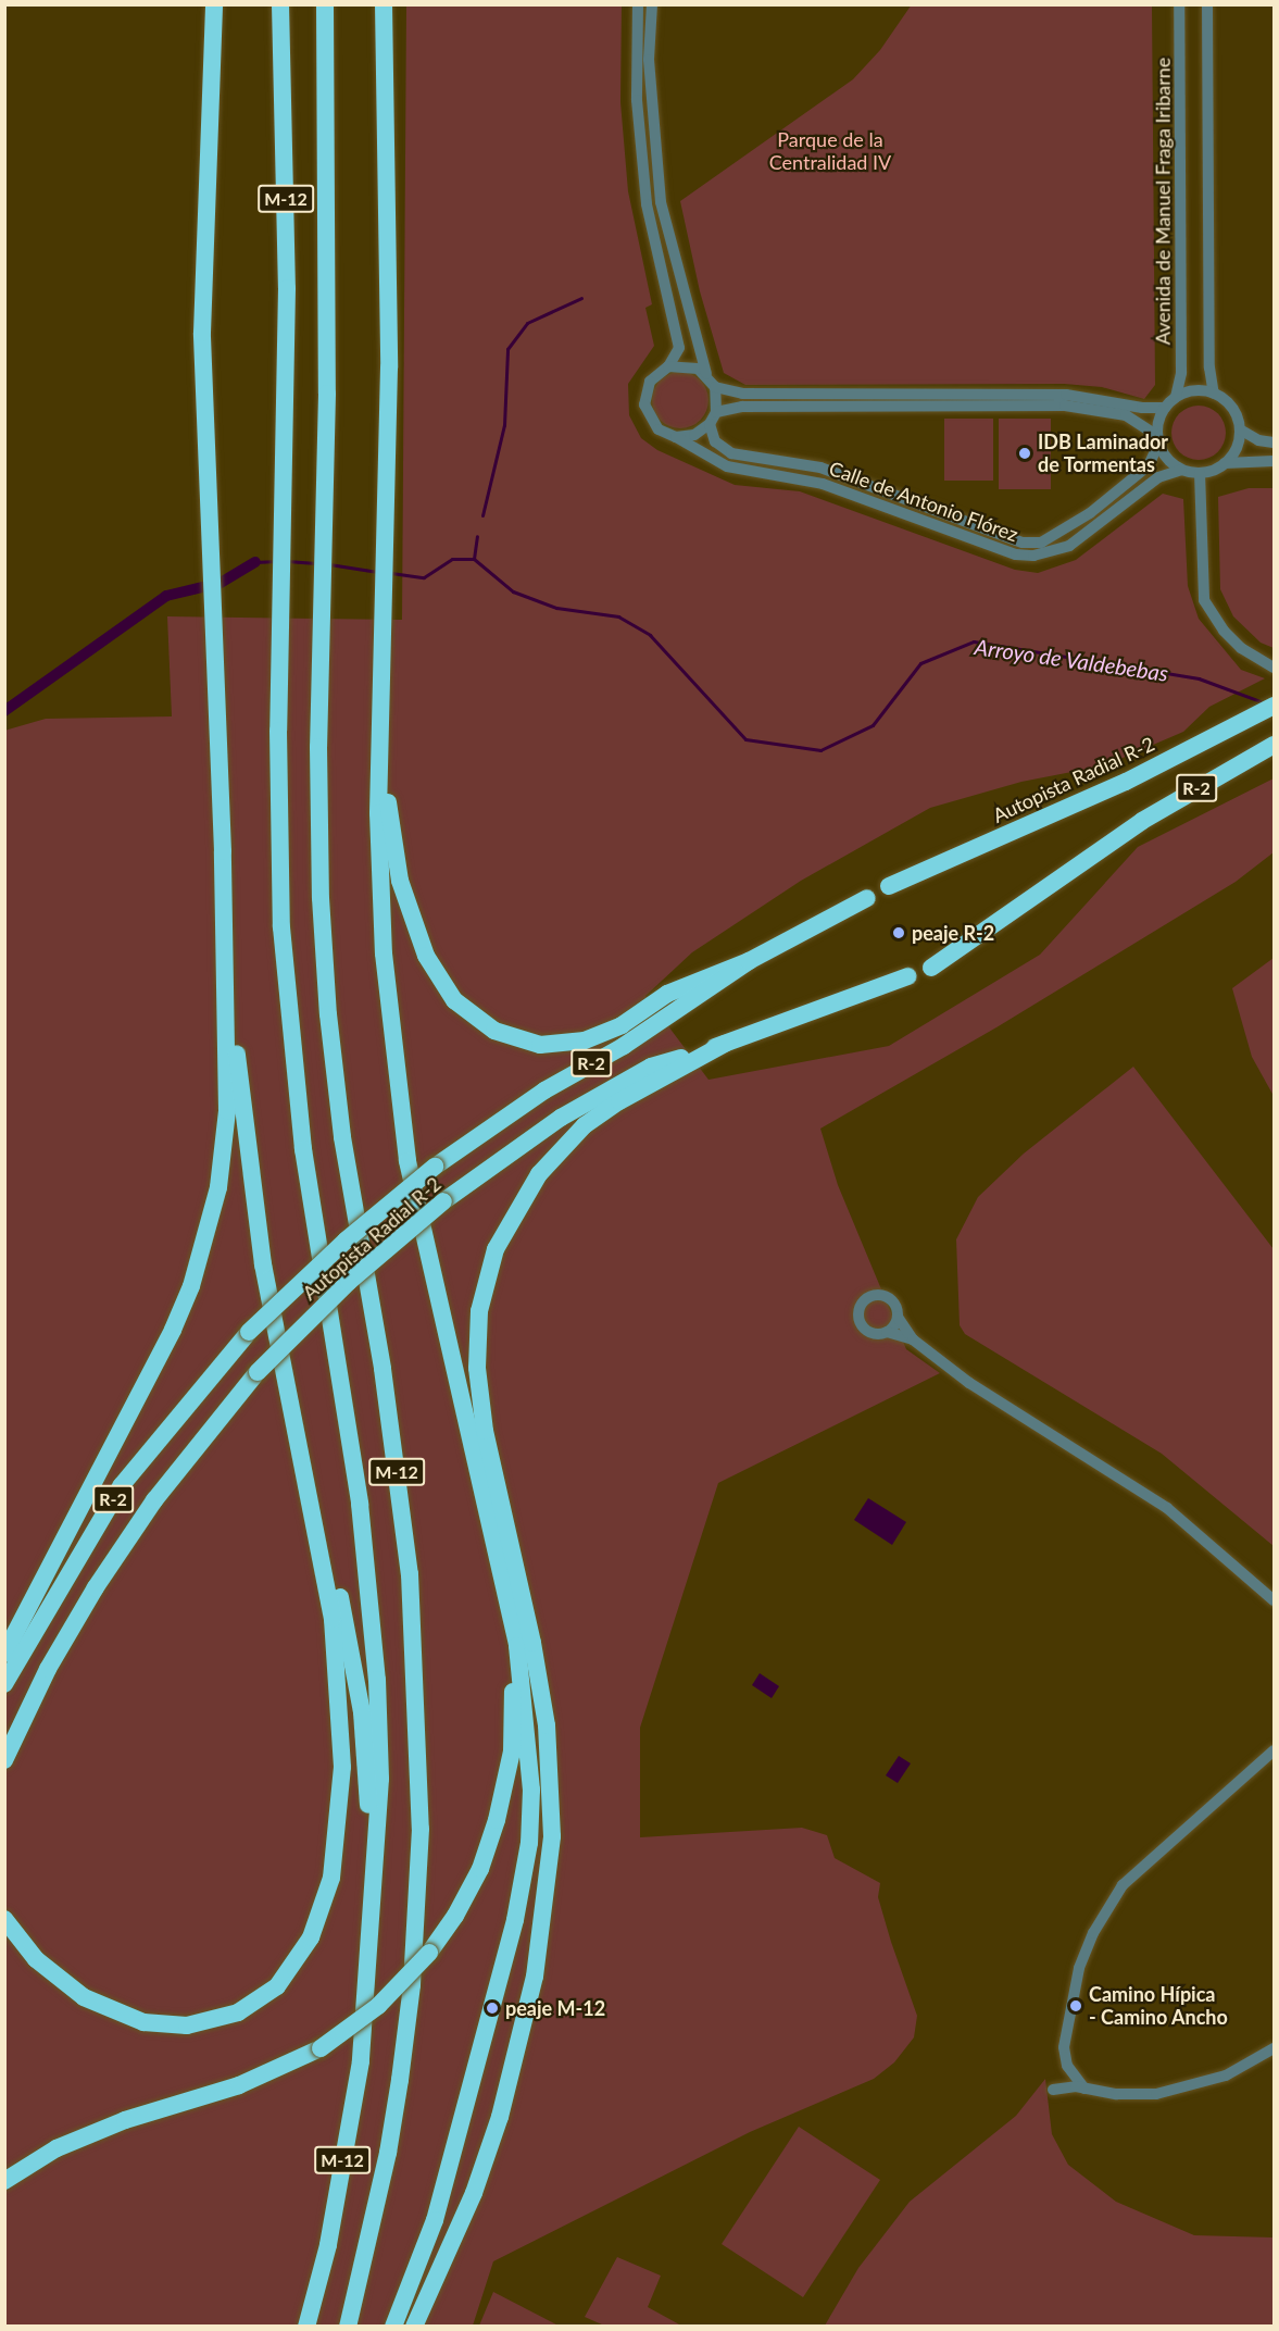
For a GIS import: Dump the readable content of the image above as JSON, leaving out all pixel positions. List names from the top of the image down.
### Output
{
  "streets": {
    "highway": ["M-12", "Autopista Radial R-2", "R-2"],
    "street": ["Avenida de Manuel Fraga Iribarne", "Calle de Antonio Flórez"]
  },
  "crossings": [
    ["Avenida de Manuel Fraga Iribarne", "Calle de Antonio Flórez"],
    ["Autopista Radial R-2", "R-2"]
  ],
  "water": ["Arroyo de Valdebebas"],
  "parks": ["Parque de la Centralidad IV"],
  "places": [
    "IDB Laminador de Tormentas",
    "peaje R-2",
    "Camino Hípica - Camino Ancho",
    "peaje M-12"
  ]
}
